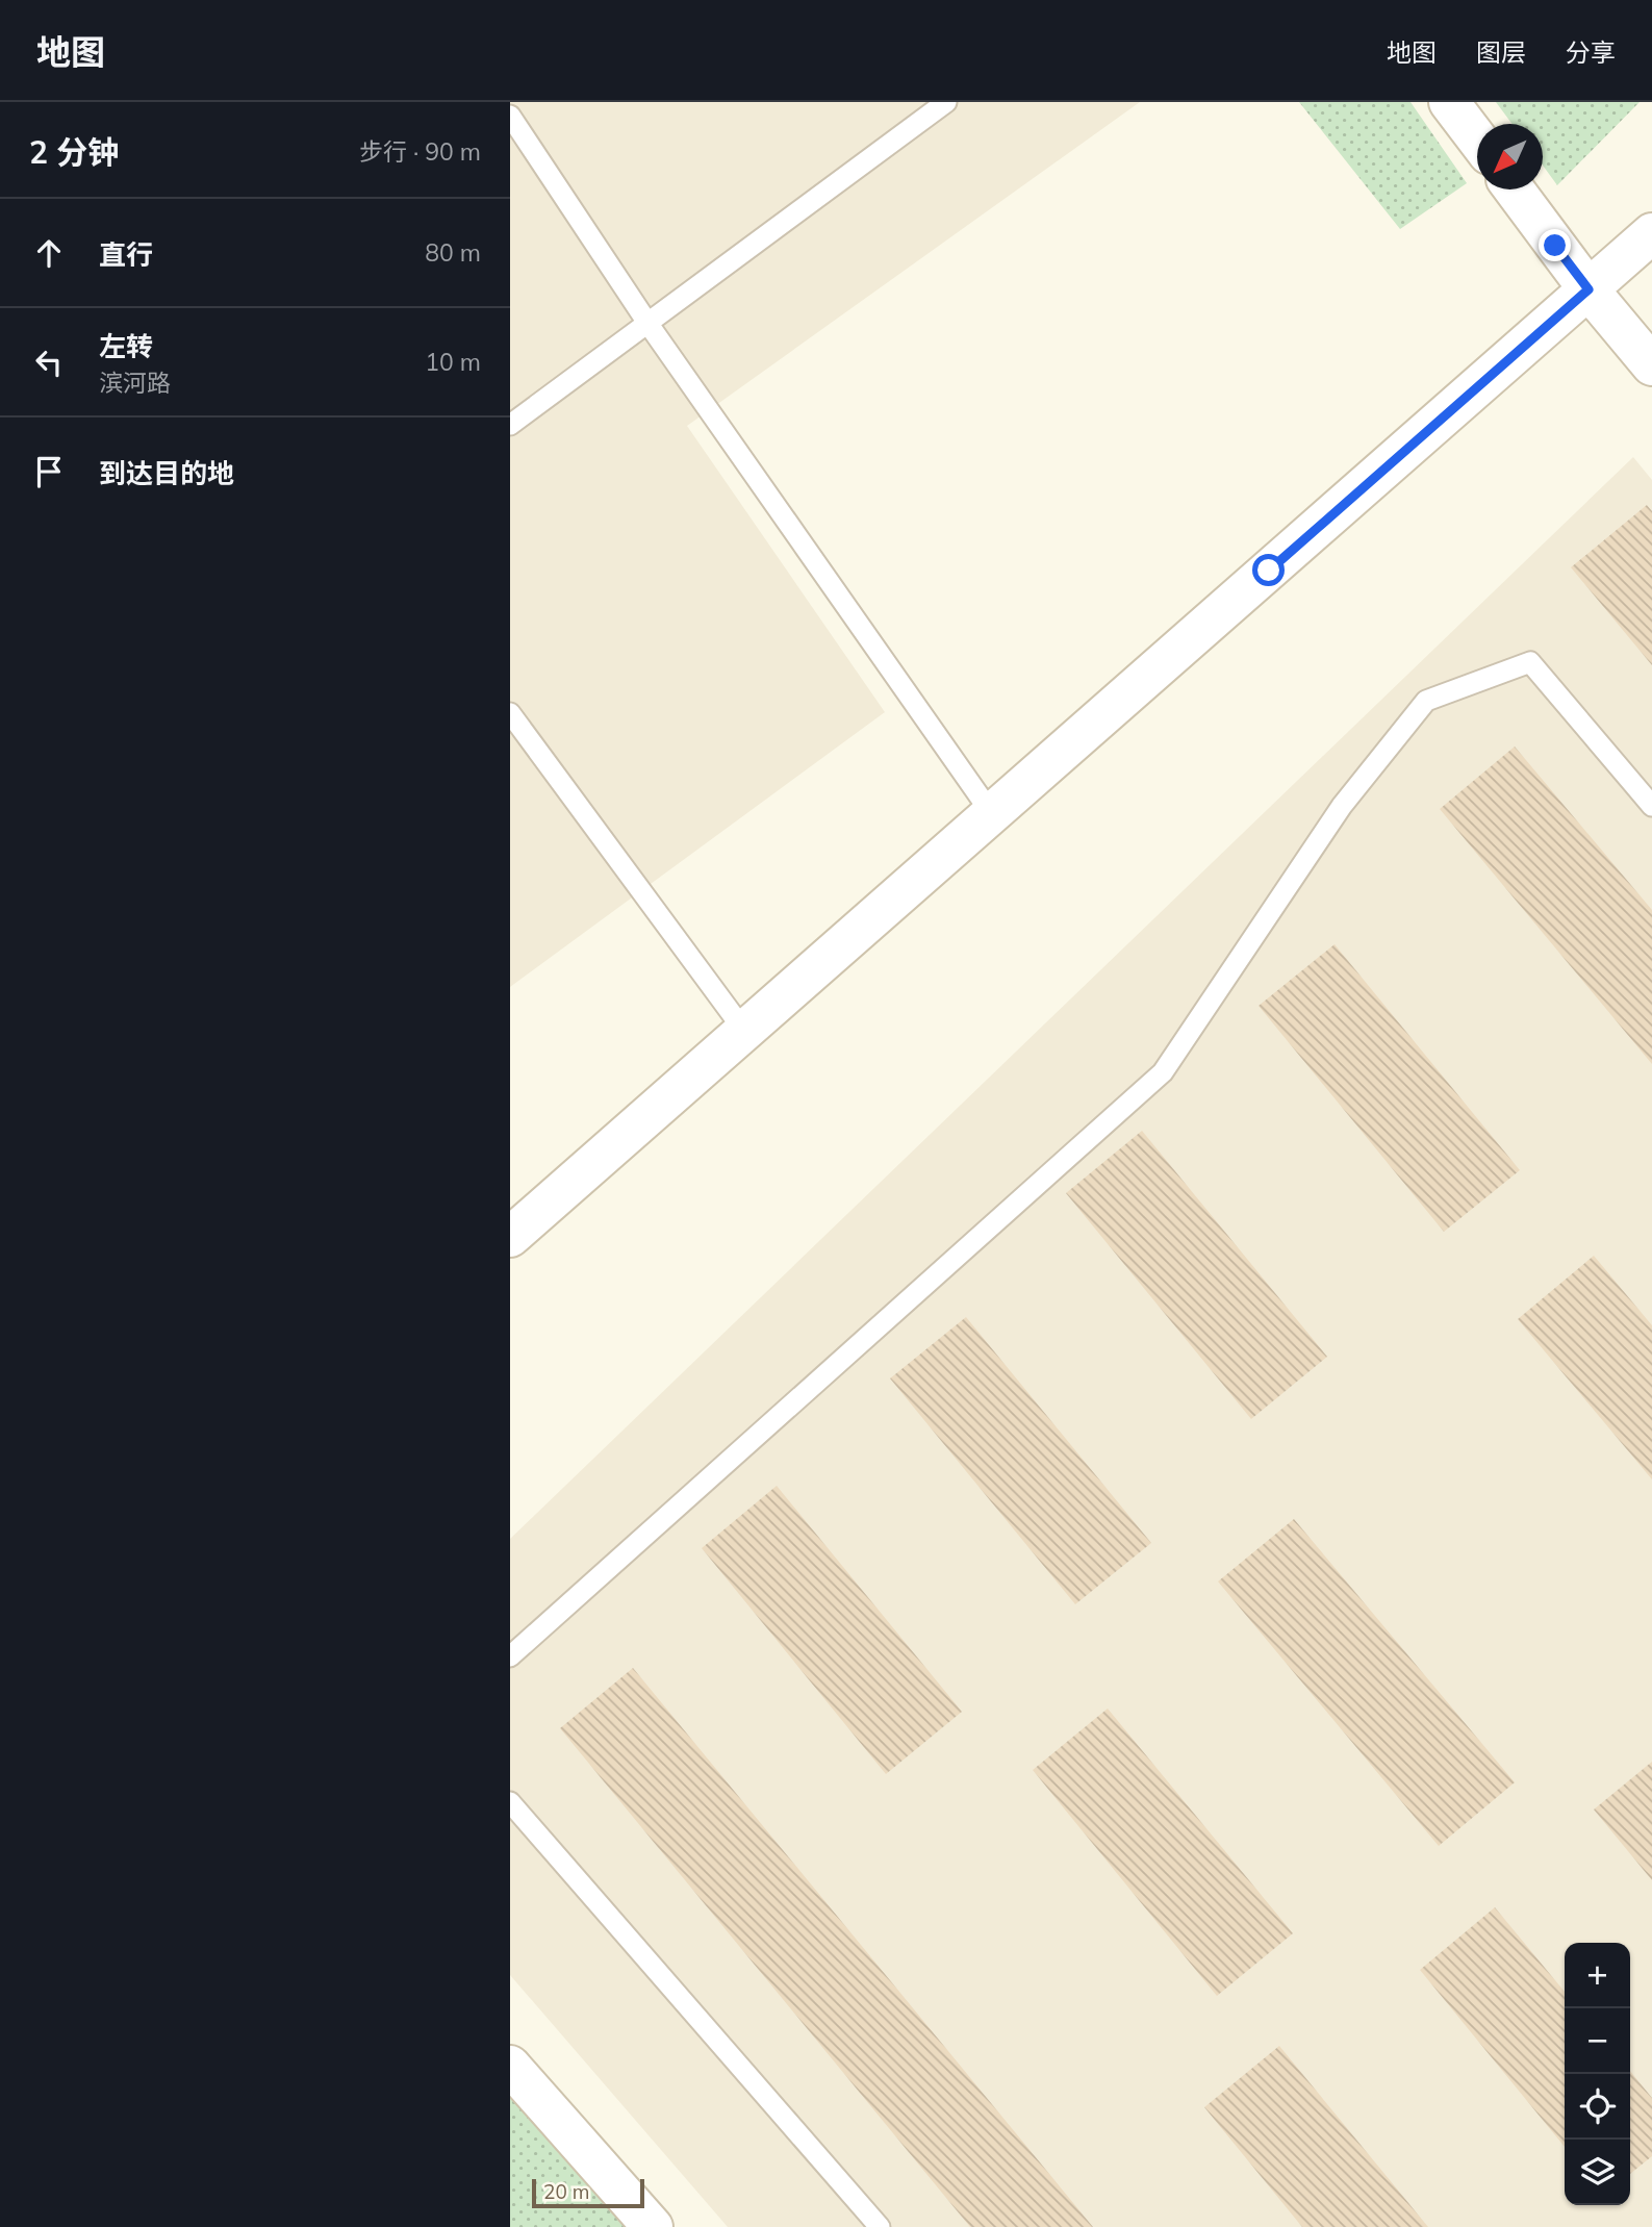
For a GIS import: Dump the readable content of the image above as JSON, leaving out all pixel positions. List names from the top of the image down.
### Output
{
  "scale_bar": "20 m",
  "north": "bottom left",
  "page": {
    "header": "地图",
    "nav": ["地图", "图层", "分享"],
    "heading": ["2 分钟", "步行 · 90 m"],
    "list": [
      ["直行", "80 m"],
      ["左转", "滨河路", "10 m"],
      "到达目的地"
    ],
    "map_buttons": ["+", "−"],
    "scale": "20 m"
  }
}
